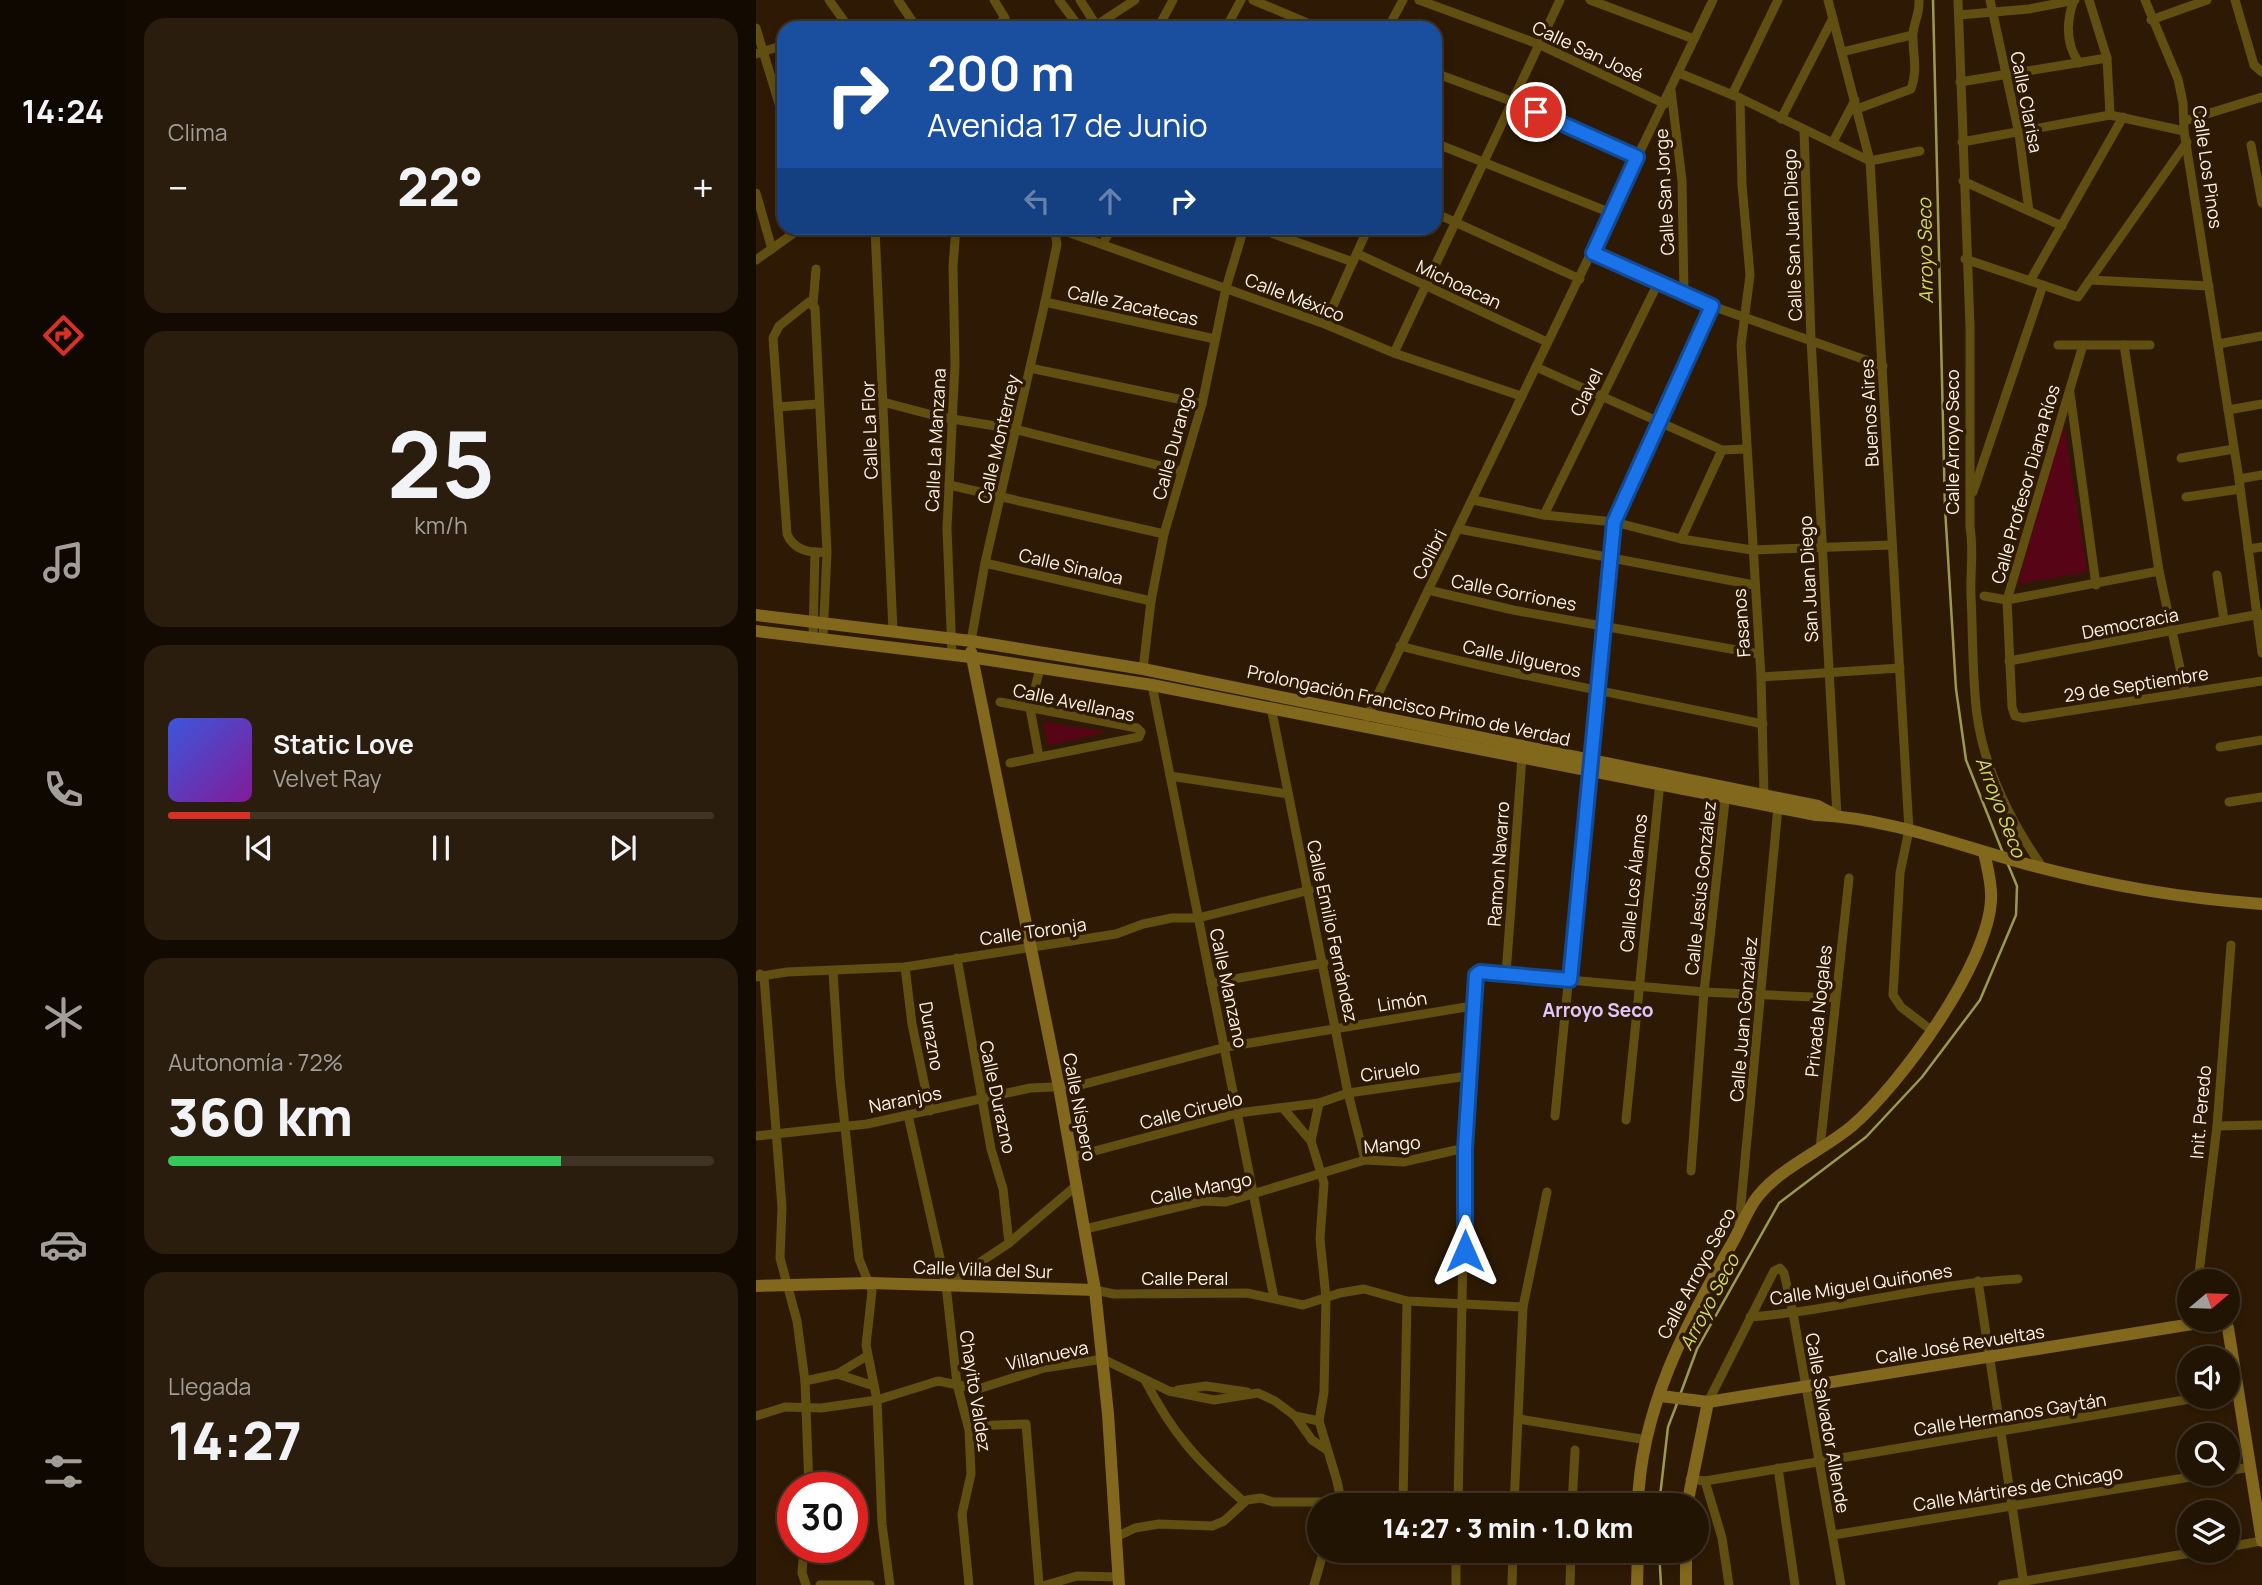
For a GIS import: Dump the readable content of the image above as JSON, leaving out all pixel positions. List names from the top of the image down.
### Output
{
  "streets": {
    "street": [
      "Calle San José",
      "Calle Clarisa",
      "Calle Los Pinos",
      "Calle San Jorge",
      "Calle San Juan Diego",
      "Michoacan",
      "Calle México",
      "Calle Zacatecas",
      "Clavel",
      "Buenos Aires",
      "Calle La Flor",
      "Calle Monterrey",
      "Calle La Manzana",
      "Calle Arroyo Seco",
      "Calle Durango",
      "Calle Profesor Diana Ríos",
      "Colibri",
      "Calle Sinaloa",
      "San Juan Diego",
      "Calle Gorriones",
      "Fasanos",
      "Democracia",
      "Calle Jilgueros",
      "29 de Septiembre",
      "Calle Avellanas",
      "Prolongación Francisco Primo de Verdad",
      "Ramon Navarro",
      "Calle Los Álamos",
      "Calle Jesús González",
      "Calle Toronja",
      "Calle Emilio Fernández",
      "Calle Manzano",
      "Limón",
      "Privada Nogales",
      "Calle Juan González",
      "Durazno",
      "Ciruelo",
      "Calle Durazno",
      "Naranjos",
      "Calle Níspero",
      "Calle Ciruelo",
      "Init. Peredo",
      "Mango",
      "Calle Mango",
      "Calle Villa del Sur",
      "Calle Peral",
      "Calle Miguel Quiñones",
      "Calle José Revueltas",
      "Villanueva",
      "Chayito Valdez",
      "Calle Hermanos Gaytán",
      "Calle Salvador Allende",
      "Calle Mártires de Chicago"
    ]
  },
  "crossings": [
    ["Calle San José", "Colibri"],
    ["Calle Los Pinos", "Democracia"],
    ["Calle San Jorge", "Colibri"],
    ["Calle San Juan Diego", "San Juan Diego"],
    ["Michoacan", "Colibri"],
    ["Calle México", "Calle Durango"],
    ["Calle México", "Colibri"],
    ["Calle Zacatecas", "Calle Monterrey"],
    ["Calle Zacatecas", "Calle Durango"],
    ["Buenos Aires", "Calle Arroyo Seco"],
    ["Buenos Aires", "Prolongación Francisco Primo de Verdad"],
    ["Calle La Flor", "Prolongación Francisco Primo de Verdad"],
    ["Calle Monterrey", "Calle Sinaloa"],
    ["Calle Monterrey", "Prolongación Francisco Primo de Verdad"],
    ["Calle Monterrey", "Calle Níspero"],
    ["Calle La Manzana", "Prolongación Francisco Primo de Verdad"],
    ["Calle Arroyo Seco", "Prolongación Francisco Primo de Verdad"],
    ["Calle Arroyo Seco", "Privada Nogales"],
    ["Calle Arroyo Seco", "Calle Juan González"],
    ["Calle Arroyo Seco", "Calle José Revueltas"],
    ["Calle Durango", "Calle Sinaloa"],
    ["Calle Durango", "Prolongación Francisco Primo de Verdad"],
    ["Calle Profesor Diana Ríos", "Democracia"],
    ["Calle Profesor Diana Ríos", "29 de Septiembre"],
    ["Colibri", "Calle Gorriones"],
    ["Colibri", "Calle Jilgueros"],
    ["Colibri", "Prolongación Francisco Primo de Verdad"],
    ["San Juan Diego", "Prolongación Francisco Primo de Verdad"],
    ["Calle Gorriones", "Fasanos"],
    ["Fasanos", "Calle Jilgueros"],
    ["Fasanos", "Prolongación Francisco Primo de Verdad"],
    ["Prolongación Francisco Primo de Verdad", "Ramon Navarro"],
    ["Prolongación Francisco Primo de Verdad", "Calle Los Álamos"],
    ["Prolongación Francisco Primo de Verdad", "Calle Jesús González"],
    ["Prolongación Francisco Primo de Verdad", "Calle Emilio Fernández"],
    ["Prolongación Francisco Primo de Verdad", "Calle Manzano"],
    ["Prolongación Francisco Primo de Verdad", "Calle Juan González"],
    ["Prolongación Francisco Primo de Verdad", "Calle Níspero"],
    ["Calle Toronja", "Calle Emilio Fernández"],
    ["Calle Toronja", "Calle Manzano"],
    ["Calle Toronja", "Durazno"],
    ["Calle Toronja", "Calle Durazno"],
    ["Calle Toronja", "Calle Níspero"],
    ["Calle Emilio Fernández", "Limón"],
    ["Calle Emilio Fernández", "Ciruelo"],
    ["Calle Emilio Fernández", "Mango"],
    ["Calle Manzano", "Limón"],
    ["Calle Manzano", "Naranjos"],
    ["Calle Manzano", "Calle Ciruelo"],
    ["Calle Manzano", "Calle Mango"],
    ["Calle Manzano", "Calle Peral"],
    ["Limón", "Naranjos"],
    ["Durazno", "Naranjos"],
    ["Ciruelo", "Calle Ciruelo"],
    ["Calle Durazno", "Naranjos"],
    ["Naranjos", "Calle Níspero"],
    ["Naranjos", "Chayito Valdez"],
    ["Calle Níspero", "Calle Ciruelo"],
    ["Calle Níspero", "Calle Mango"],
    ["Calle Níspero", "Calle Villa del Sur"],
    ["Calle Níspero", "Calle Peral"],
    ["Calle Níspero", "Villanueva"],
    ["Mango", "Calle Mango"],
    ["Calle Villa del Sur", "Calle Peral"],
    ["Calle Villa del Sur", "Chayito Valdez"],
    ["Calle Miguel Quiñones", "Calle Salvador Allende"],
    ["Calle José Revueltas", "Calle Salvador Allende"],
    ["Villanueva", "Chayito Valdez"],
    ["Calle Hermanos Gaytán", "Calle Salvador Allende"],
    ["Calle Salvador Allende", "Calle Mártires de Chicago"]
  ],
  "districts": ["Arroyo Seco"],
  "water": ["Arroyo Seco"],
  "north": "right",
  "page": {
    "tabs": "14:24",
    "tile": [
      "Clima",
      ["25", "km/h"],
      ["Autonomía · 72%", "360 km"],
      ["Llegada", "14:27"]
    ],
    "turn": ["200 m", "Avenida 17 de Junio"],
    "heat": ["−", "22°", "+"],
    "song": ["Static Love", "Velvet Ray"],
    "limit": "30",
    "trip": "14:27 · 3 min · 1.0 km"
  }
}
